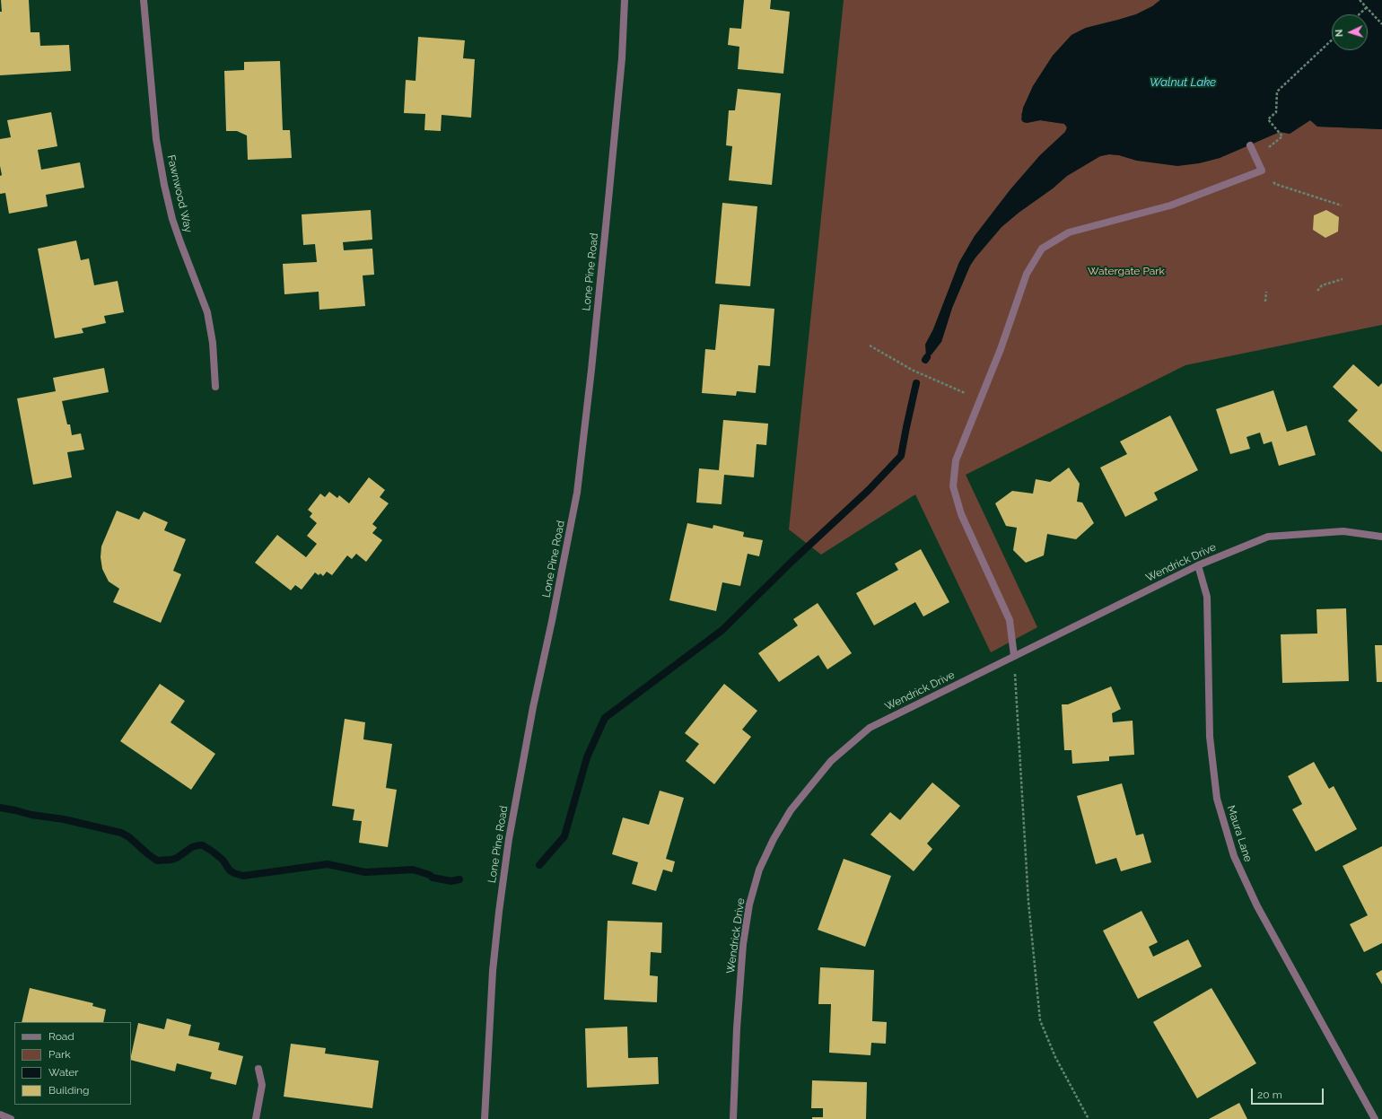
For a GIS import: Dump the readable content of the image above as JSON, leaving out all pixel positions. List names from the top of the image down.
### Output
{
  "streets": {
    "street": [
      "Fawnwood Way",
      "Lone Pine Road",
      "Wendrick Drive",
      "Maura Lane"
    ]
  },
  "crossings": [
    ["Wendrick Drive", "Maura Lane"]
  ],
  "water": ["Walnut Lake"],
  "parks": ["Watergate Park"],
  "legend": [
    "Road",
    "Park",
    "Water",
    "Building"
  ],
  "scale_bar": "20 m",
  "north": "left"
}
